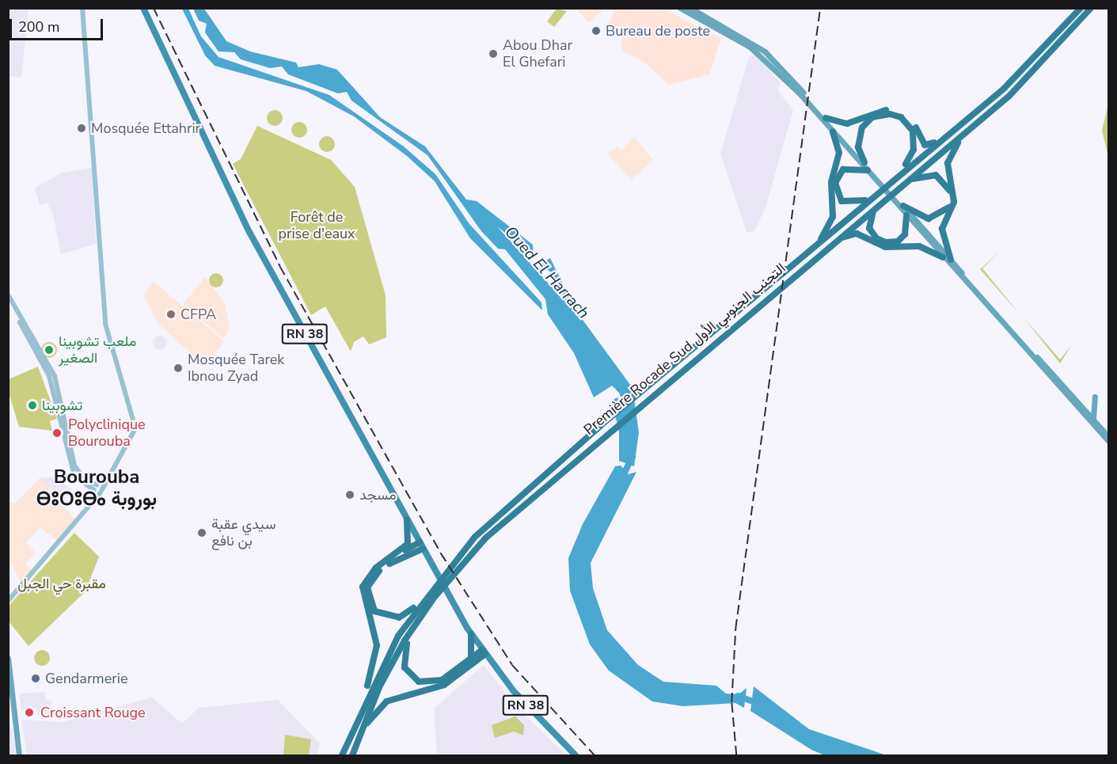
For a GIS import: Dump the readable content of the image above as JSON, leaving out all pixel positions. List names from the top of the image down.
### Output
{
  "streets": {
    "highway": ["Première Rocade Sud التجنب الجنوبي الأول"],
    "main road": ["RN 38"]
  },
  "districts": ["Bourouba ⴱⵓⵔⵓⴱⴰ بوروبة"],
  "water": ["Oued El Harrach"],
  "parks": ["Forêt de prise d'eaux", "مقبرة حي الجبل"],
  "places": [
    "Bureau de poste",
    "Abou Dhar El Ghefari",
    "Mosquée Ettahrir",
    "CFPA",
    "ملعب تشوبينا الصغير",
    "Mosquée Tarek Ibnou Zyad",
    "تشوبينا",
    "Polyclinique Bourouba",
    "مسجد",
    "سيدي عقبة بن نافع",
    "Gendarmerie",
    "Croissant Rouge"
  ],
  "scale_bar": "200 m"
}
